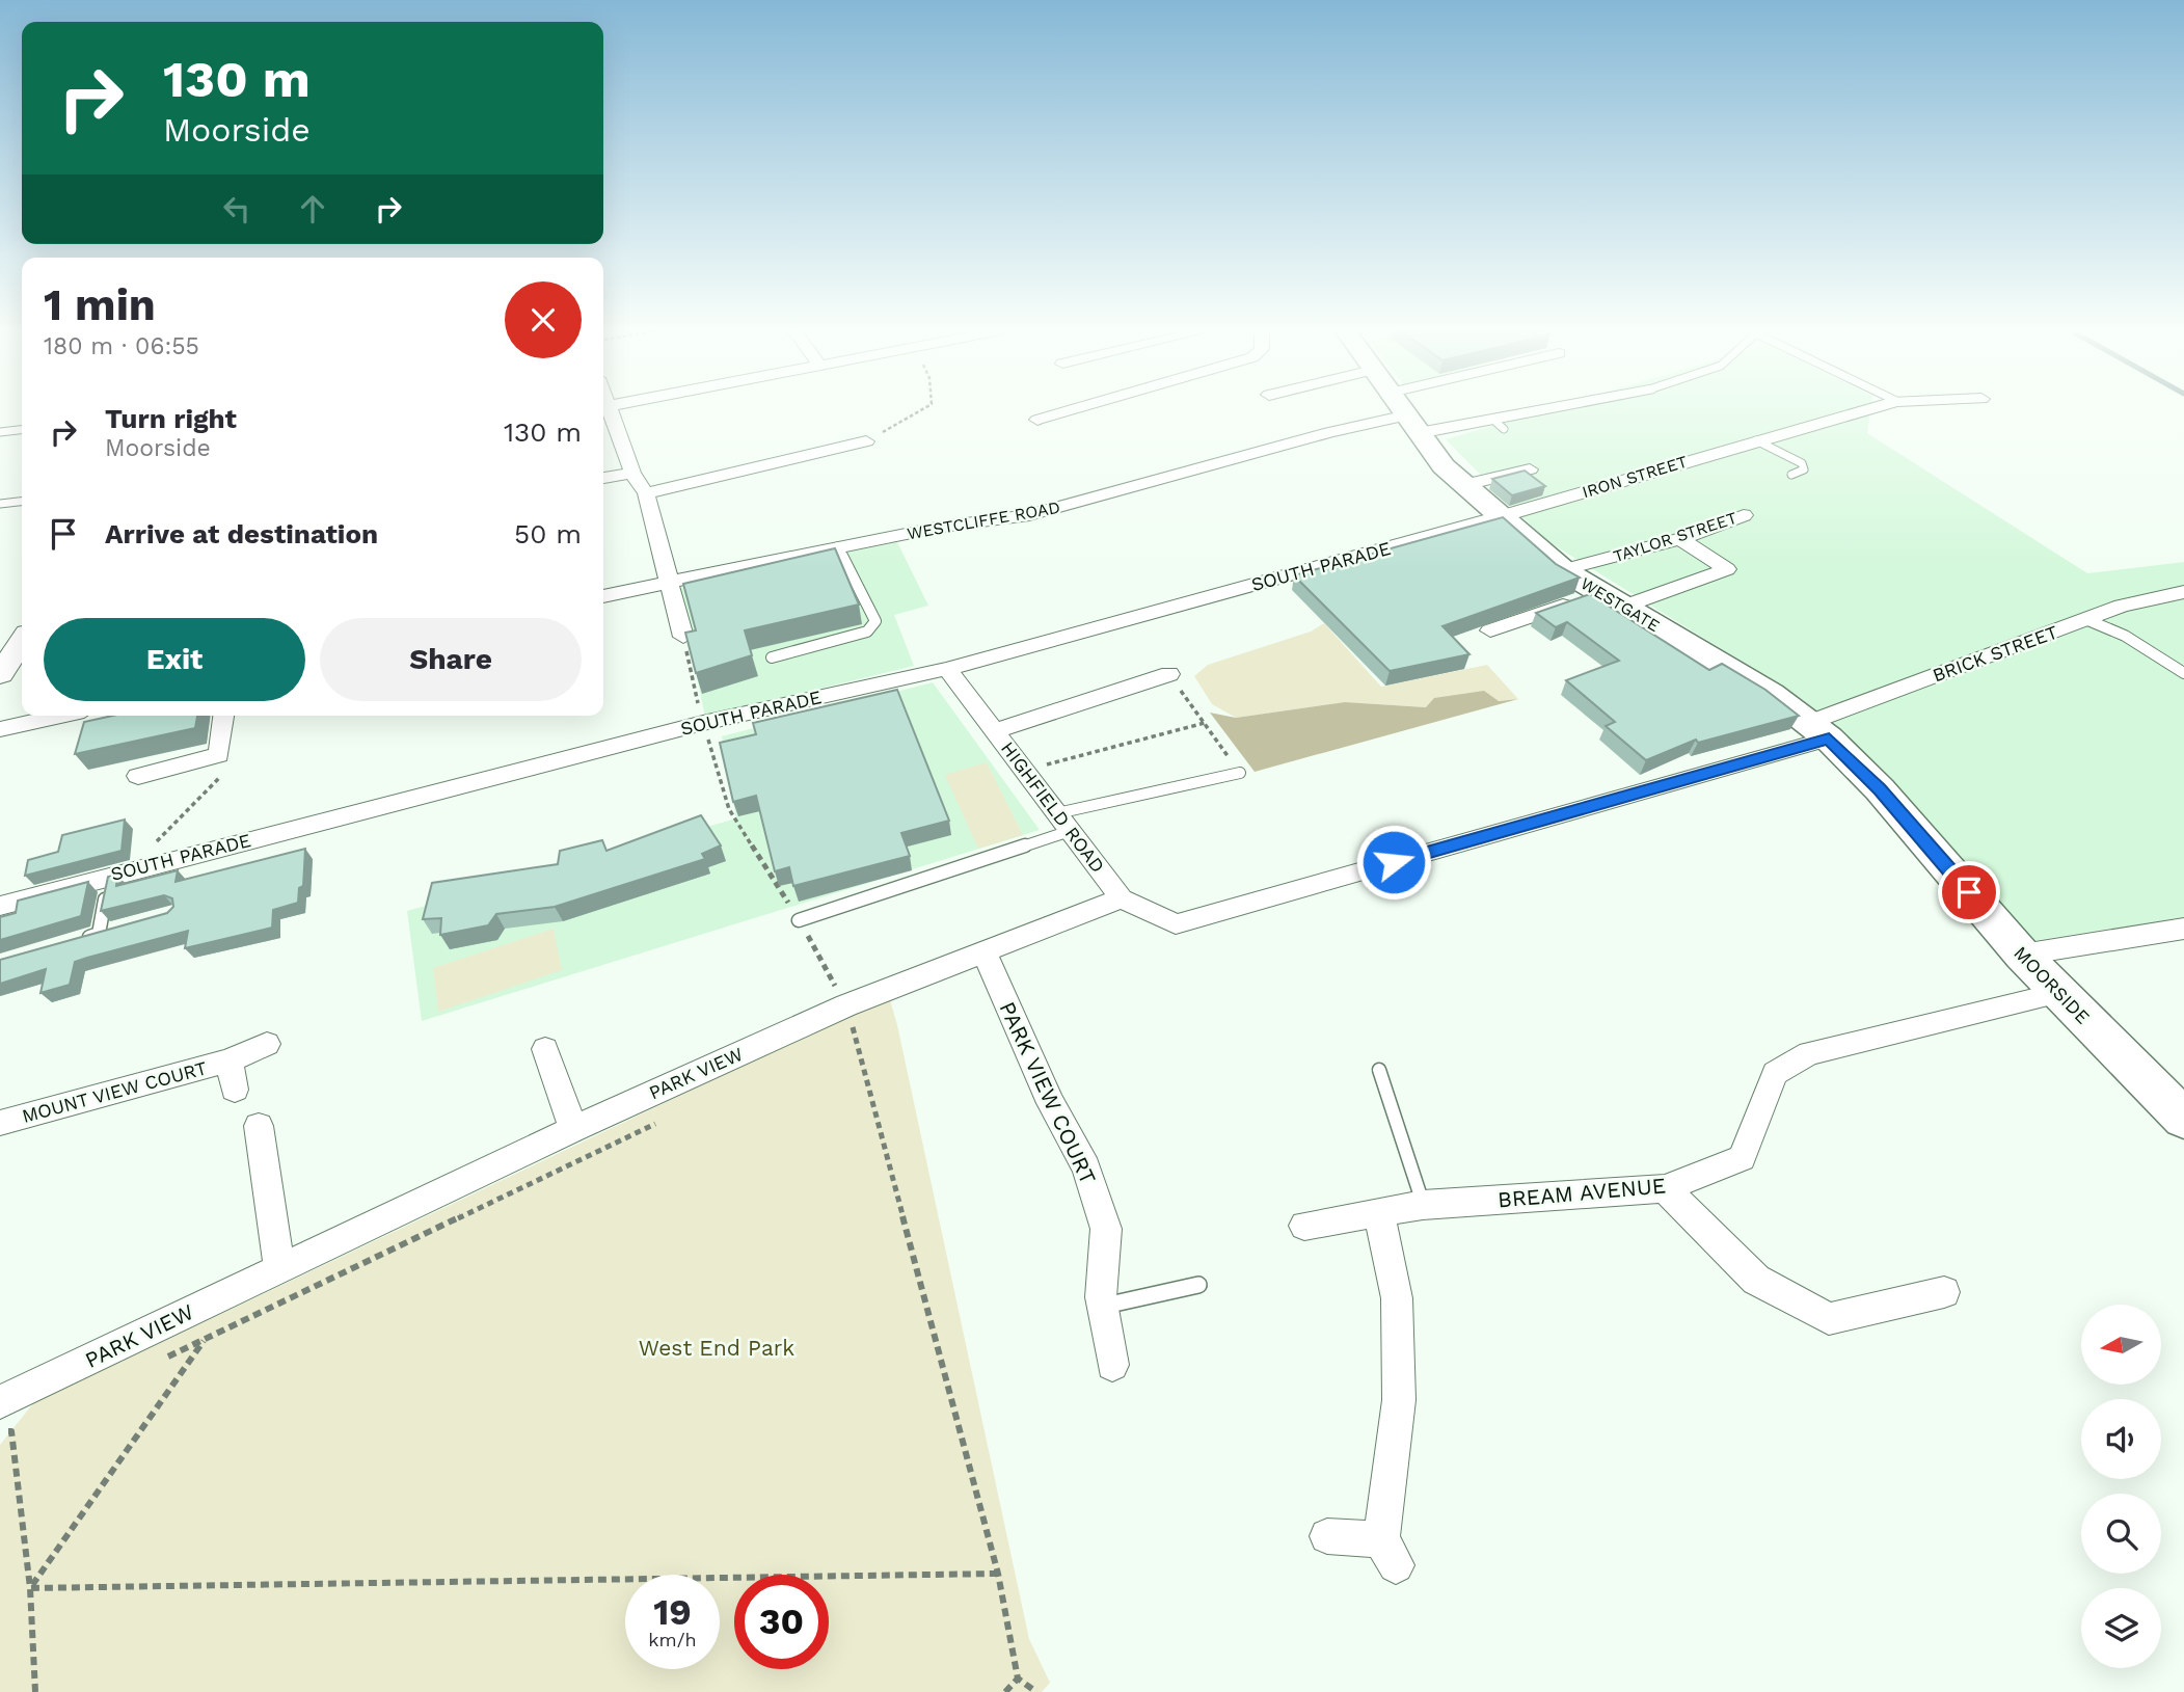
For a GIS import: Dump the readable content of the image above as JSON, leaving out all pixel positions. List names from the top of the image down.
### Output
{
  "streets": {
    "main road": ["WESTGATE", "MOORSIDE"],
    "street": [
      "IRON STREET",
      "WESTCLIFFE ROAD",
      "TAYLOR STREET",
      "SOUTH PARADE",
      "BRICK STREET",
      "HIGHFIELD ROAD",
      "PARK VIEW",
      "MOUNT VIEW COURT",
      "PARK VIEW COURT",
      "BREAM AVENUE"
    ]
  },
  "crossings": [
    ["IRON STREET", "SOUTH PARADE"],
    ["IRON STREET", "WESTGATE"],
    ["WESTCLIFFE ROAD", "WESTGATE"],
    ["TAYLOR STREET", "WESTGATE"],
    ["SOUTH PARADE", "WESTGATE"],
    ["SOUTH PARADE", "HIGHFIELD ROAD"],
    ["WESTGATE", "MOORSIDE"],
    ["BRICK STREET", "HIGHFIELD ROAD"],
    ["BRICK STREET", "MOORSIDE"],
    ["HIGHFIELD ROAD", "PARK VIEW"],
    ["MOORSIDE", "BREAM AVENUE"],
    ["PARK VIEW", "PARK VIEW COURT"]
  ],
  "parks": ["West End Park"],
  "north": "left",
  "page": {
    "turn": ["130 m", "Moorside"],
    "heading": ["1 min", "180 m · 06:55"],
    "list": [
      {
        "name": "Turn right",
        "note": "Moorside",
        "value": "130 m"
      },
      {
        "name": "Arrive at destination",
        "value": "50 m"
      }
    ],
    "buttons": ["Exit", "Share"],
    "speed": "19 km/h",
    "limit": "30"
  }
}
